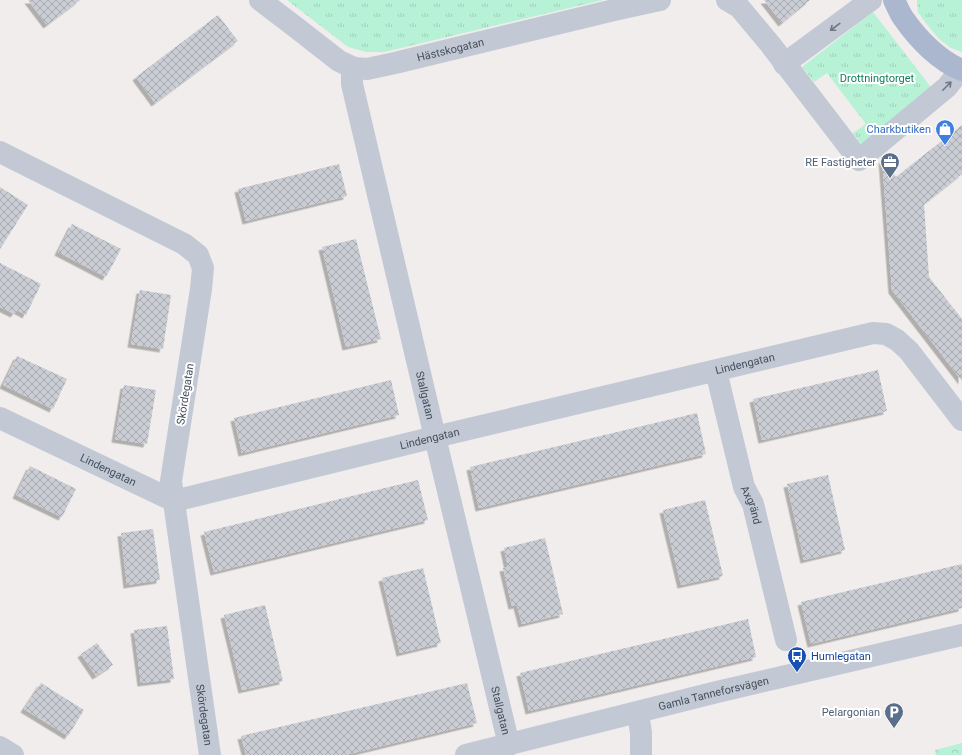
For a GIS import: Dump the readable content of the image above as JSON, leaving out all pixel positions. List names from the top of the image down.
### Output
{
  "streets": {
    "street": [
      "Hästskogatan",
      "Lindengatan",
      "Skördegatan",
      "Stallgatan",
      "Axgränd",
      "Gamla Tanneforsvägen"
    ]
  },
  "crossings": [
    ["Hästskogatan", "Stallgatan"],
    ["Lindengatan", "Skördegatan"],
    ["Lindengatan", "Stallgatan"],
    ["Lindengatan", "Axgränd"],
    ["Stallgatan", "Gamla Tanneforsvägen"]
  ],
  "parks": ["Drottningtorget"],
  "places": {
    "shop": ["Charkbutiken"],
    "office": ["RE Fastigheter"],
    "bus stop": ["Humlegatan"],
    "parking": ["Pelargonian"]
  }
}
